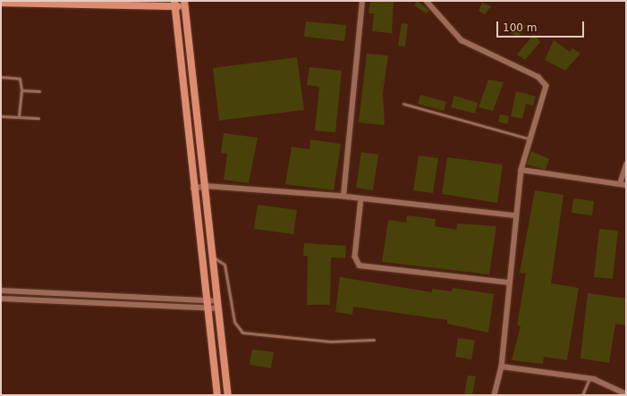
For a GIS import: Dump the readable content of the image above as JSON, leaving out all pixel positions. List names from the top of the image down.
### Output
{
  "scale_bar": "100 m"
}
